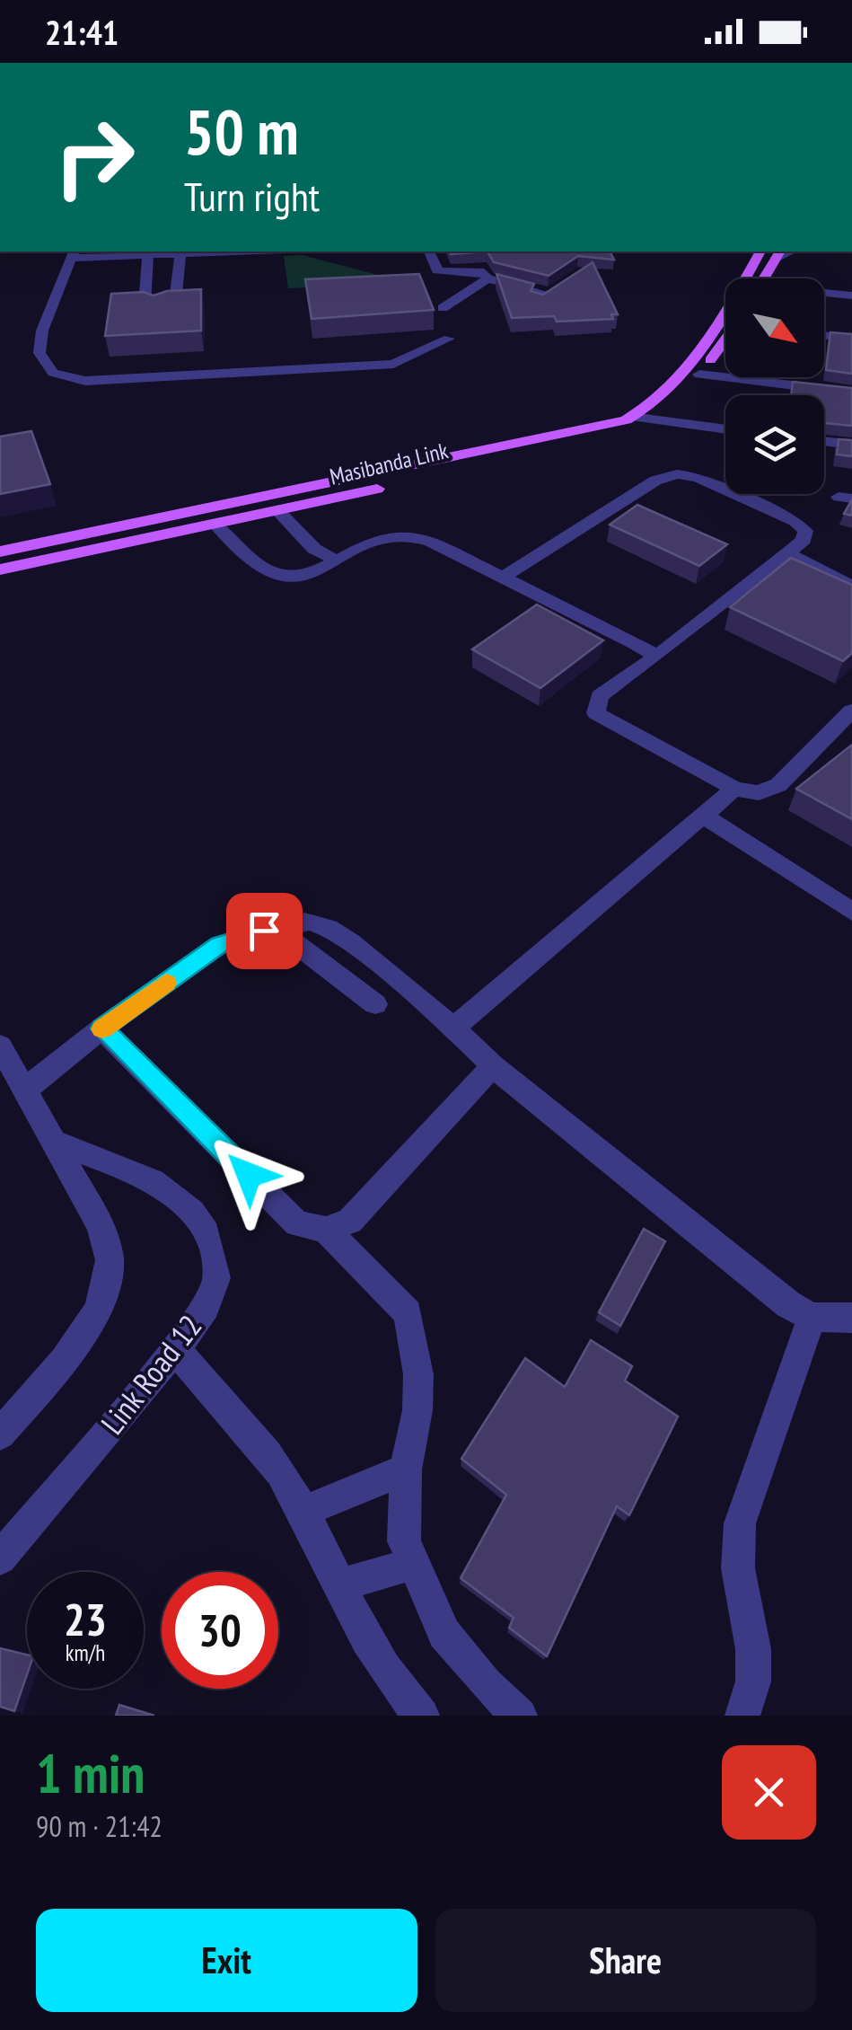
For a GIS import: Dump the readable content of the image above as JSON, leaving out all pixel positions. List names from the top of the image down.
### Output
{
  "streets": {
    "main road": ["Masibanda Link"],
    "street": ["Link Road 12"]
  },
  "north": "bottom right",
  "page": {
    "status": "21:41",
    "turn": ["50 m", "Turn right"],
    "speed": "23 km/h",
    "limit": "30",
    "heading": ["1 min", "90 m · 21:42"],
    "buttons": ["Exit", "Share"]
  }
}
